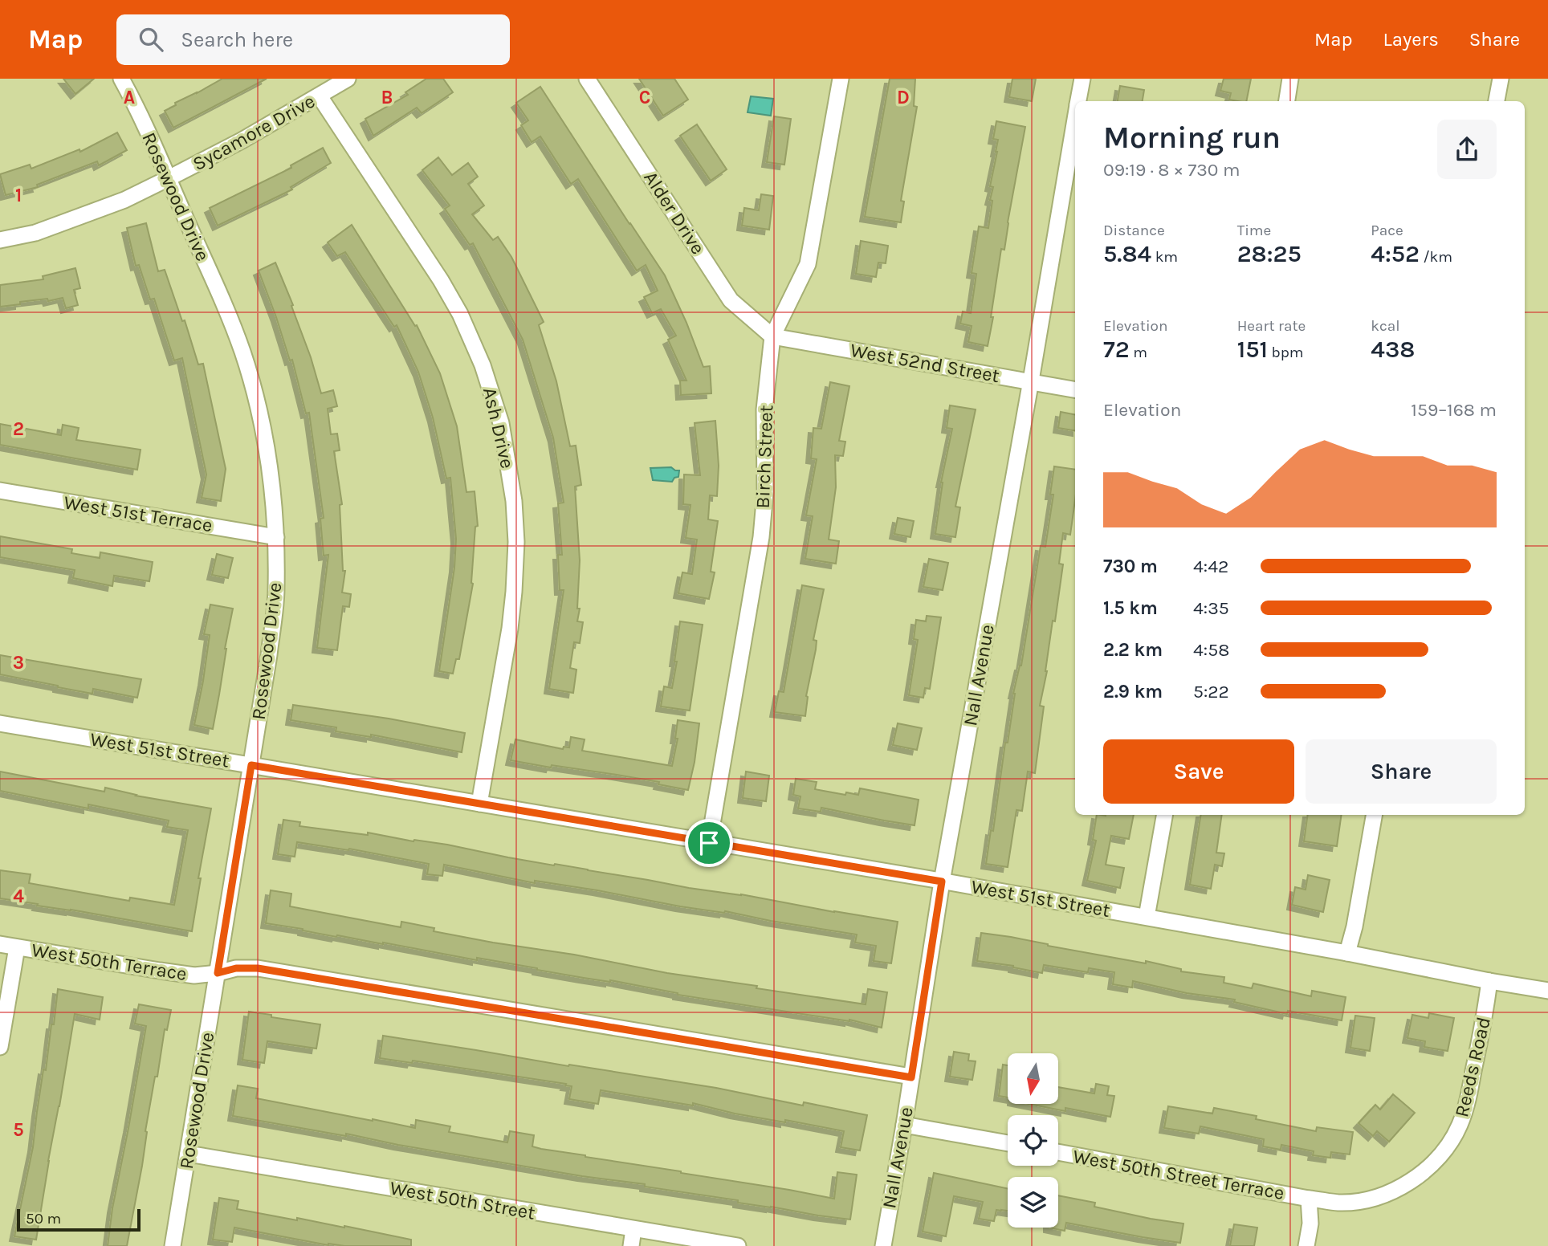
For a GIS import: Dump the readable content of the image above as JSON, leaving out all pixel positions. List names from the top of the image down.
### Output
{
  "streets": {
    "street": [
      "Sycamore Drive",
      "Rosewood Drive",
      "Alder Drive",
      "West 52nd Street",
      "Ash Drive",
      "Birch Street",
      "West 51st Terrace",
      "Nall Avenue",
      "West 51st Street",
      "West 50th Terrace",
      "Reeds Road",
      "West 50th Street Terrace",
      "West 50th Street"
    ]
  },
  "crossings": [
    ["Sycamore Drive", "Rosewood Drive"],
    ["Sycamore Drive", "Ash Drive"],
    ["Rosewood Drive", "West 51st Terrace"],
    ["Rosewood Drive", "West 51st Street"],
    ["Rosewood Drive", "West 50th Terrace"],
    ["Rosewood Drive", "West 50th Street"],
    ["Alder Drive", "West 52nd Street"],
    ["Alder Drive", "Birch Street"],
    ["West 52nd Street", "Birch Street"],
    ["West 52nd Street", "Nall Avenue"],
    ["Ash Drive", "West 51st Street"],
    ["Birch Street", "West 51st Street"],
    ["Nall Avenue", "West 51st Street"],
    ["West 51st Street", "Reeds Road"],
    ["Reeds Road", "West 50th Street Terrace"]
  ],
  "scale_bar": "50 m",
  "north": "bottom",
  "page": {
    "header": "Map",
    "search": "Search here",
    "nav": ["Map", "Layers", "Share"],
    "heading": ["Morning run", "09:19 · 8 × 730 m"],
    "stats": [
      ["Distance", "5.84 km"],
      ["Time", "28:25"],
      ["Pace", "4:52 /km"],
      ["Elevation", "72 m"],
      ["Heart rate", "151 bpm"],
      ["kcal", "438"]
    ],
    "chart": ["Elevation", "159–168 m"],
    "list": [
      {
        "name": "730 m",
        "note": "4:42"
      },
      {
        "name": "1.5 km",
        "note": "4:35"
      },
      {
        "name": "2.2 km",
        "note": "4:58"
      },
      {
        "name": "2.9 km",
        "note": "5:22"
      }
    ],
    "buttons": ["Save", "Share"],
    "scale": "50 m"
  },
  "grid": {
    "columns": [
      "A",
      "B",
      "C",
      "D"
    ],
    "rows": [
      "1",
      "2",
      "3",
      "4",
      "5"
    ]
  }
}
